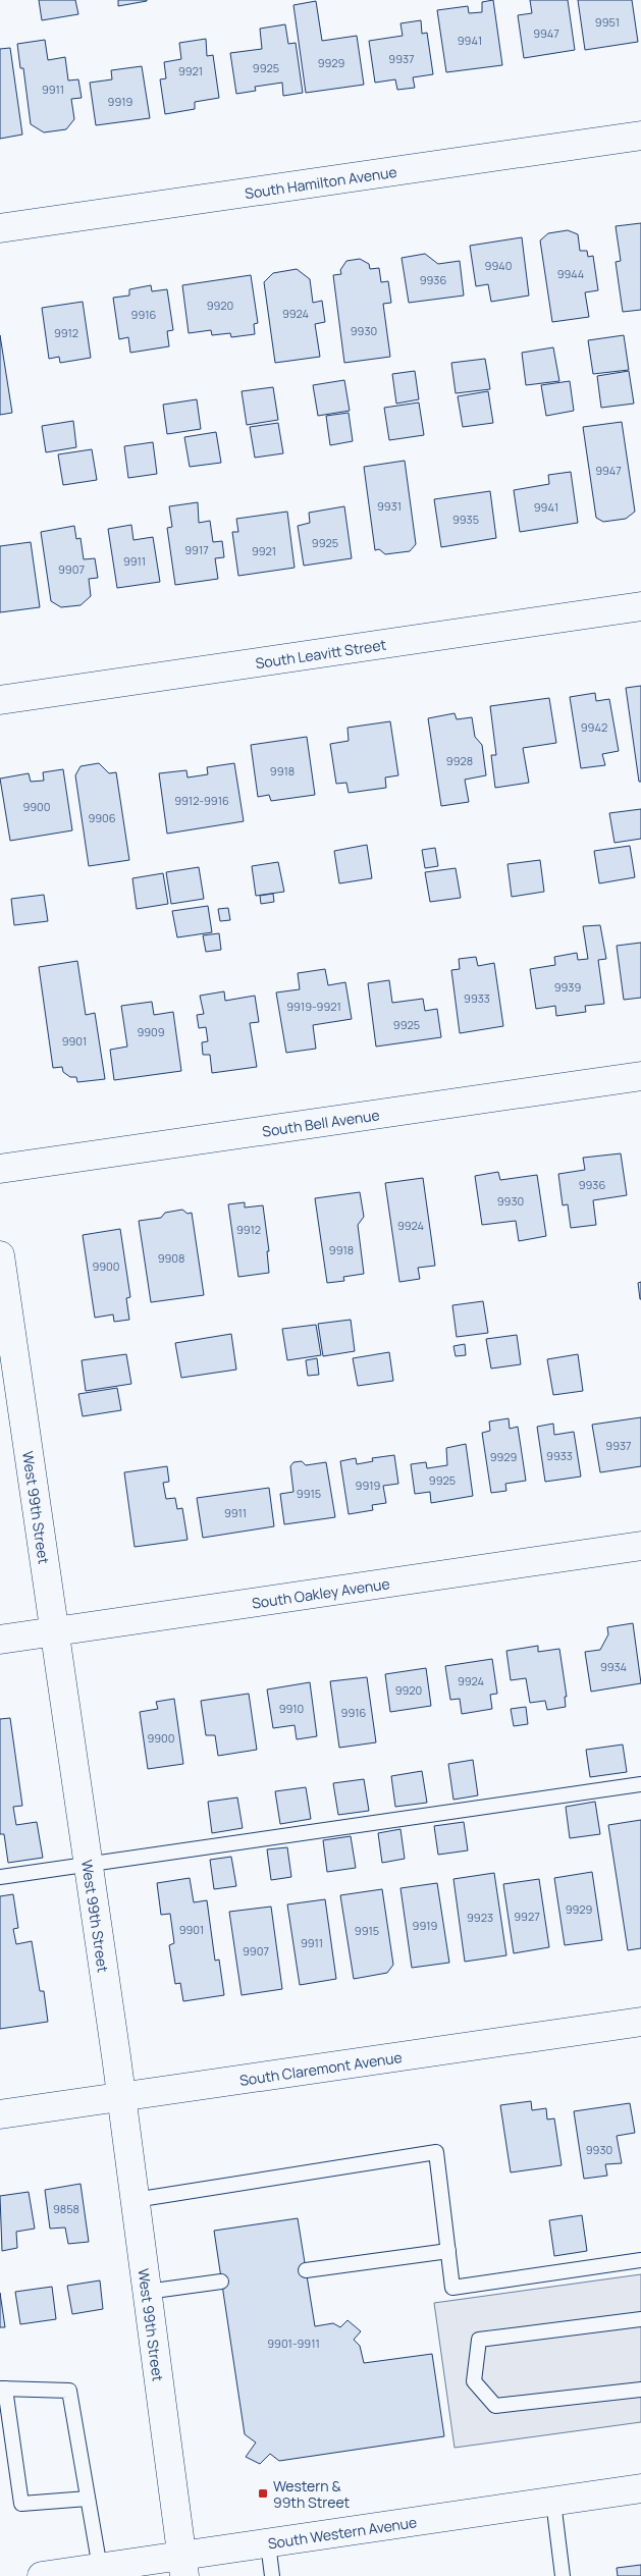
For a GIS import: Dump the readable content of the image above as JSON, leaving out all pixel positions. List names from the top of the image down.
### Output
{
  "streets": {
    "street": [
      "South Hamilton Avenue",
      "South Leavitt Street",
      "South Bell Avenue",
      "West 99th Street",
      "South Oakley Avenue",
      "South Claremont Avenue",
      "South Western Avenue"
    ]
  },
  "crossings": [
    ["West 99th Street", "South Oakley Avenue"],
    ["West 99th Street", "South Claremont Avenue"],
    ["West 99th Street", "South Western Avenue"]
  ],
  "places": {
    "transit": ["Western & 99th Street"]
  },
  "house_numbers": [
    "9951",
    "9947",
    "9941",
    "9937",
    "9929",
    "9925",
    "9921",
    "9911",
    "9919",
    "9940",
    "9944",
    "9936",
    "9920",
    "9924",
    "9916",
    "9930",
    "9912",
    "9947",
    "9931",
    "9941",
    "9935",
    "9925",
    "9917",
    "9921",
    "9911",
    "9907",
    "9942",
    "9928",
    "9918",
    "9912-9916",
    "9900",
    "9906",
    "9939",
    "9933",
    "9919-9921",
    "9925",
    "9909",
    "9901",
    "9936",
    "9930",
    "9924",
    "9912",
    "9918",
    "9908",
    "9900",
    "9937",
    "9933",
    "9929",
    "9925",
    "9919",
    "9915",
    "9911",
    "9934",
    "9924",
    "9920",
    "9910",
    "9916",
    "9900",
    "9929",
    "9927",
    "9923",
    "9919",
    "9901",
    "9915",
    "9911",
    "9907",
    "9930",
    "9858",
    "9901-9911"
  ]
}
